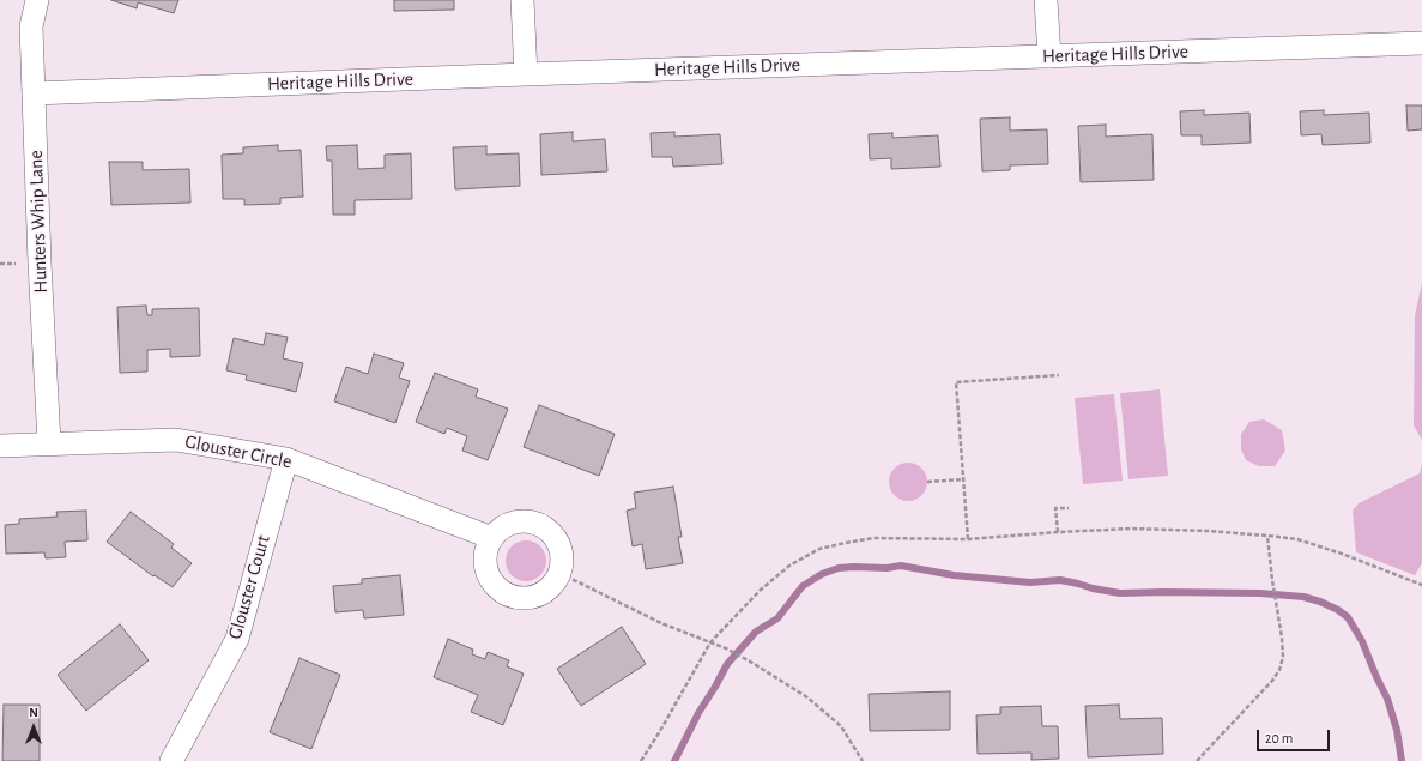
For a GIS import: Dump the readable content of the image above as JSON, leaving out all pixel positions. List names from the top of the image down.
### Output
{
  "streets": {
    "street": [
      "Heritage Hills Drive",
      "Hunters Whip Lane",
      "Glouster Circle",
      "Glouster Court"
    ]
  },
  "crossings": [
    ["Heritage Hills Drive", "Hunters Whip Lane"],
    ["Hunters Whip Lane", "Glouster Circle"],
    ["Glouster Circle", "Glouster Court"]
  ],
  "scale_bar": "20 m",
  "north": "top"
}
